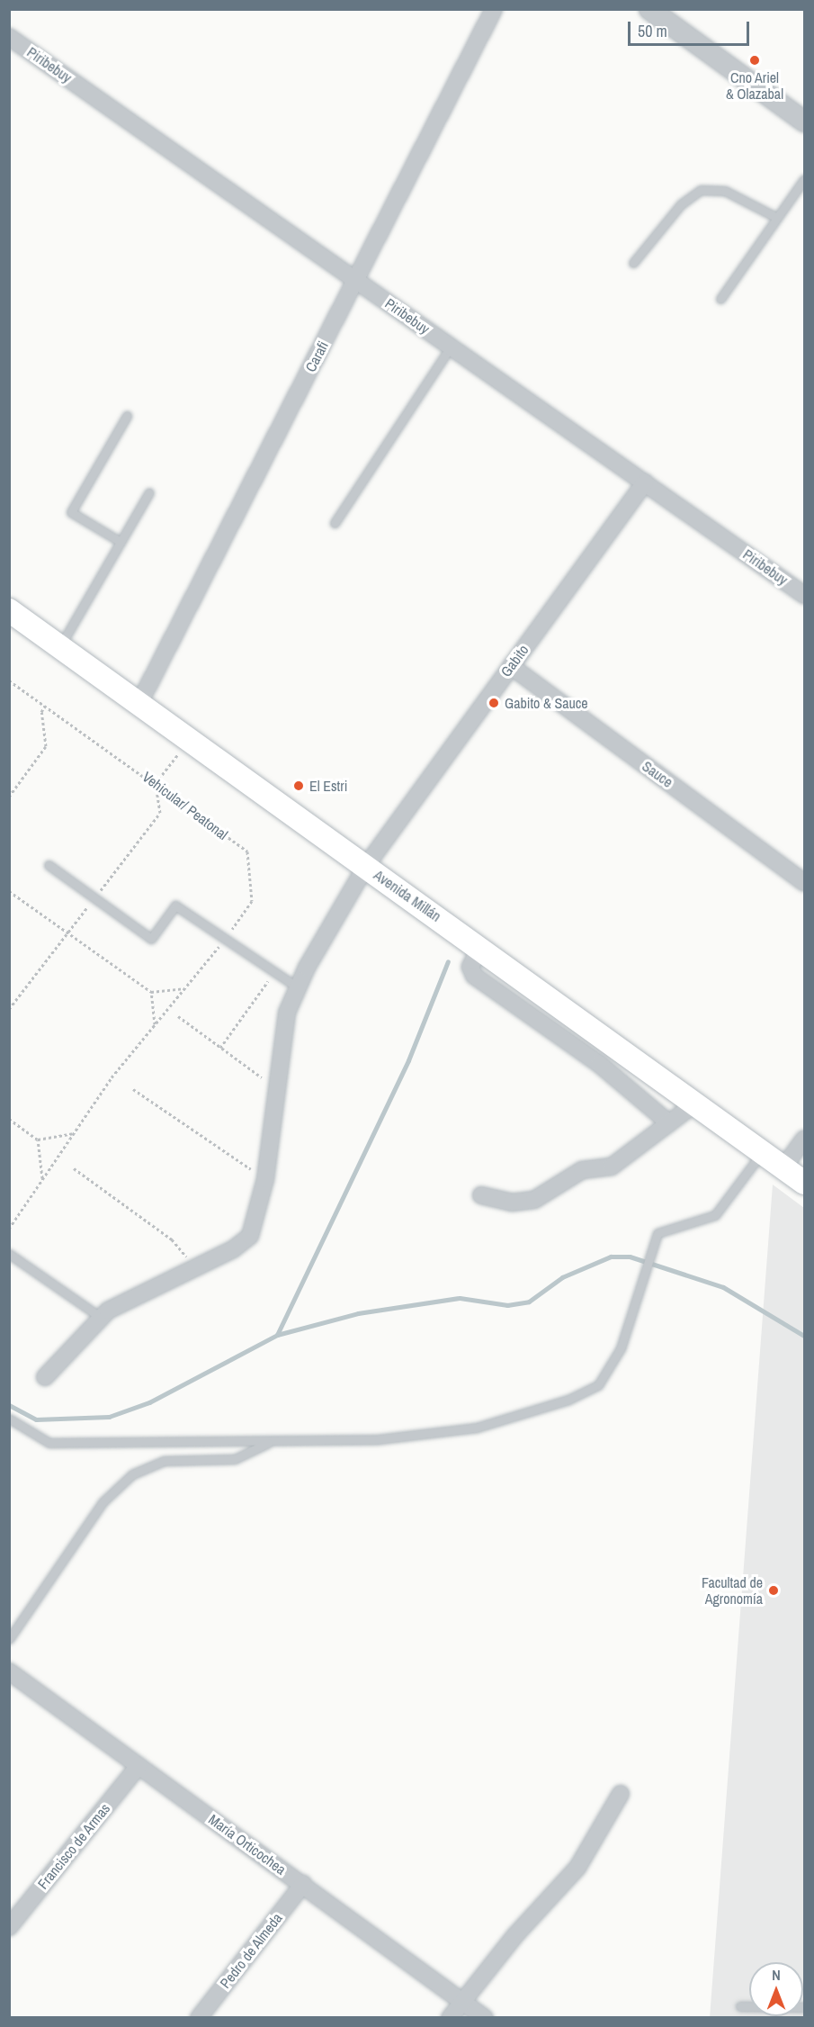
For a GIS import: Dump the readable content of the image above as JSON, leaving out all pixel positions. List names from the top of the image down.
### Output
{
  "streets": {
    "main road": ["Avenida Millán"],
    "street": [
      "Piribebuy",
      "Carafi",
      "Gabito",
      "Sauce",
      "María Orticochea",
      "Francisco de Armas",
      "Pedro de Almeda"
    ],
    "path": ["Vehicular/ Peatonal"]
  },
  "crossings": [
    ["Piribebuy", "Carafi"],
    ["Piribebuy", "Gabito"],
    ["Carafi", "Avenida Millán"],
    ["Gabito", "Sauce"],
    ["Gabito", "Avenida Millán"],
    ["María Orticochea", "Francisco de Armas"],
    ["María Orticochea", "Pedro de Almeda"]
  ],
  "places": [
    "Cno Ariel & Olazabal",
    "Gabito & Sauce",
    "El Estri",
    "Facultad de Agronomía"
  ],
  "scale_bar": "50 m",
  "north": "top"
}
